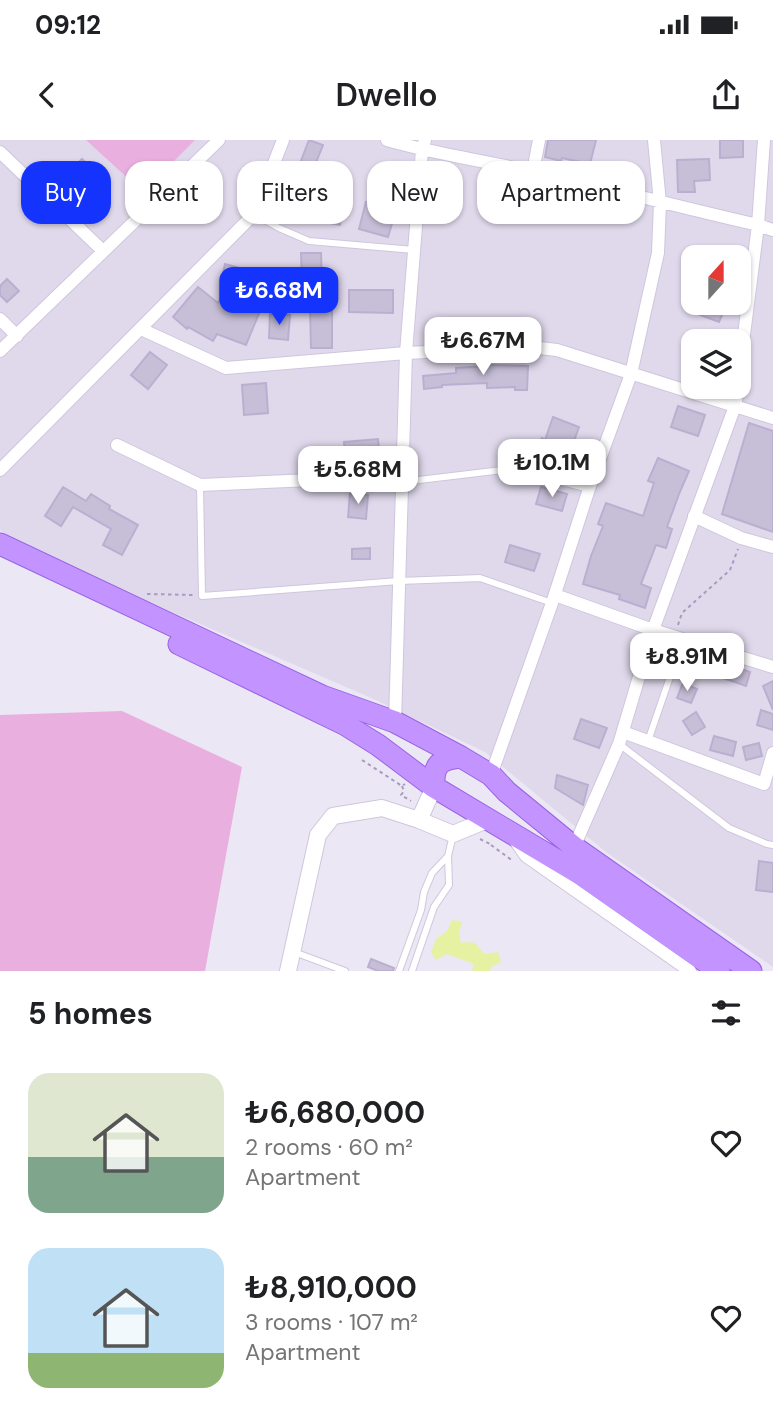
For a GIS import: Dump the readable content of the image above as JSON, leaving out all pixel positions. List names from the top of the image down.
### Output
{
  "north": "top",
  "page": {
    "status": "09:12",
    "header": "Dwello",
    "chip": [
      "Buy",
      "Rent",
      "Filters",
      "New",
      "Apartment"
    ],
    "price": [
      "₺6.68M",
      "₺6.67M",
      "₺10.1M",
      "₺5.68M",
      "₺8.91M"
    ],
    "heading": "5 homes",
    "list": [
      {
        "name": "₺6,680,000",
        "note": "2 rooms · 60 m² · Apartment"
      },
      {
        "name": "₺8,910,000",
        "note": "3 rooms · 107 m² · Apartment"
      }
    ]
  }
}
